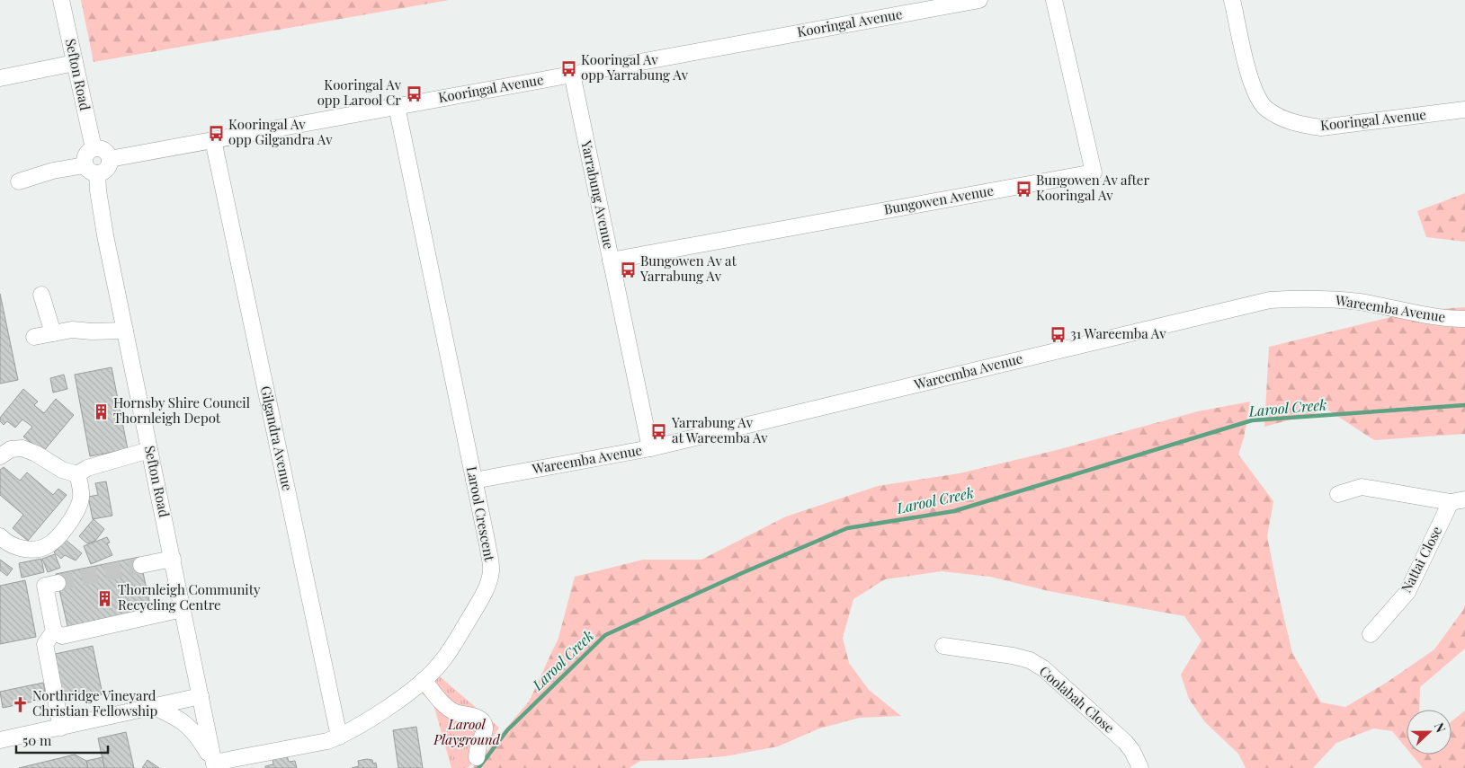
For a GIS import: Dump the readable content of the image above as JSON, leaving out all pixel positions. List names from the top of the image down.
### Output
{
  "streets": {
    "street": [
      "Kooringal Avenue",
      "Sefton Road",
      "Yarrabung Avenue",
      "Bungowen Avenue",
      "Wareemba Avenue",
      "Gilgandra Avenue",
      "Larool Crescent",
      "Nattai Close",
      "Coolabah Close"
    ]
  },
  "crossings": [
    ["Kooringal Avenue", "Sefton Road"],
    ["Kooringal Avenue", "Yarrabung Avenue"],
    ["Kooringal Avenue", "Gilgandra Avenue"],
    ["Kooringal Avenue", "Larool Crescent"],
    ["Sefton Road", "Larool Crescent"],
    ["Yarrabung Avenue", "Bungowen Avenue"],
    ["Yarrabung Avenue", "Wareemba Avenue"],
    ["Wareemba Avenue", "Larool Crescent"],
    ["Gilgandra Avenue", "Larool Crescent"]
  ],
  "water": ["Larool Creek"],
  "parks": ["Larool Playground"],
  "places": {
    "bus stop": [
      "Kooringal Av opp Yarrabung Av",
      "Kooringal Av opp Larool Cr",
      "Kooringal Av opp Gilgandra Av",
      "Bungowen Av after Kooringal Av",
      "Bungowen Av at Yarrabung Av",
      "31 Wareemba Av",
      "Yarrabung Av at Wareemba Av"
    ],
    "building": ["Hornsby Shire Council Thornleigh Depot", "Thornleigh Community Recycling Centre"],
    "church": ["Northridge Vineyard Christian Fellowship"]
  },
  "scale_bar": "50 m",
  "north": "right"
}
